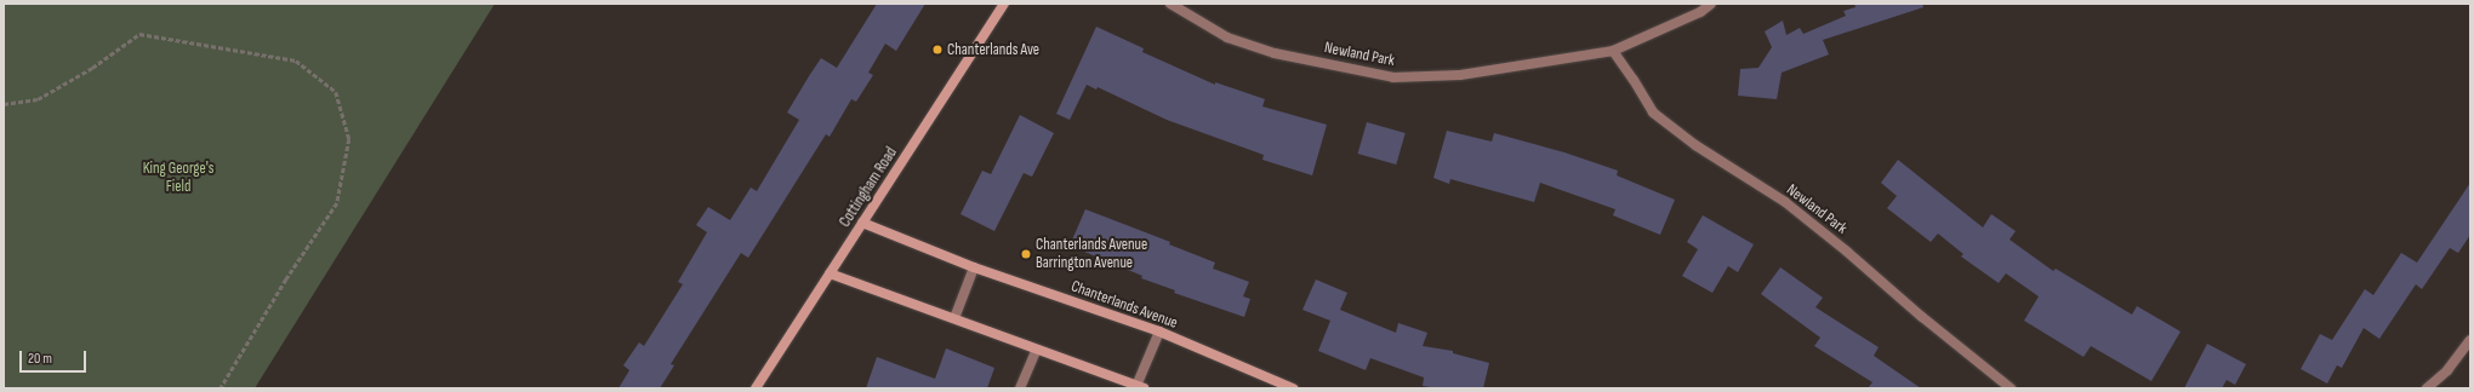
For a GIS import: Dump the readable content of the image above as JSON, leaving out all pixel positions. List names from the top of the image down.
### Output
{
  "streets": {
    "street": ["Newland Park", "Cottingham Road", "Chanterlands Avenue"]
  },
  "crossings": [
    ["Cottingham Road", "Chanterlands Avenue"]
  ],
  "parks": ["King George's Field"],
  "places": ["Chanterlands Ave", "Chanterlands Avenue Barrington Avenue"],
  "scale_bar": "20 m"
}
